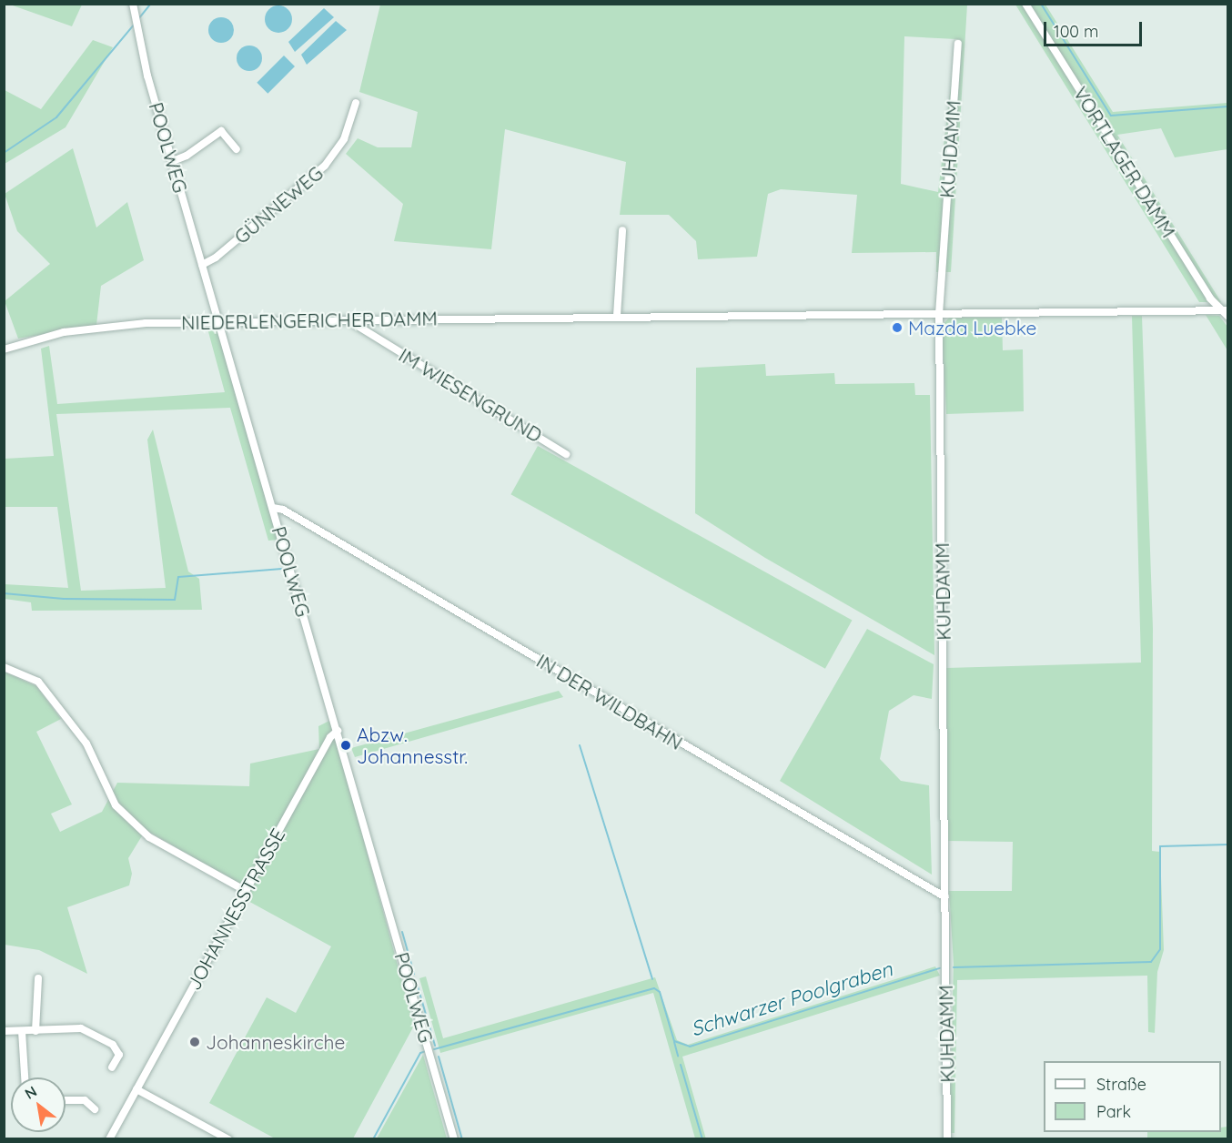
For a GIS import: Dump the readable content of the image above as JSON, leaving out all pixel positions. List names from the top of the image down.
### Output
{
  "streets": {
    "street": [
      "POOLWEG",
      "KUHDAMM",
      "VORTLAGER DAMM",
      "GÜNNEWEG",
      "NIEDERLENGERICHER DAMM",
      "IM WIESENGRUND",
      "IN DER WILDBAHN",
      "JOHANNESSTRASSE"
    ]
  },
  "crossings": [
    ["POOLWEG", "GÜNNEWEG"],
    ["POOLWEG", "NIEDERLENGERICHER DAMM"],
    ["POOLWEG", "IN DER WILDBAHN"],
    ["POOLWEG", "JOHANNESSTRASSE"],
    ["KUHDAMM", "NIEDERLENGERICHER DAMM"],
    ["KUHDAMM", "IN DER WILDBAHN"],
    ["VORTLAGER DAMM", "NIEDERLENGERICHER DAMM"],
    ["NIEDERLENGERICHER DAMM", "IM WIESENGRUND"]
  ],
  "water": ["Schwarzer Poolgraben"],
  "places": ["Mazda Luebke", "Abzw. Johannesstr.", "Johanneskirche"],
  "legend": ["Straße", "Park"],
  "scale_bar": "100 m",
  "north": "top left"
}
